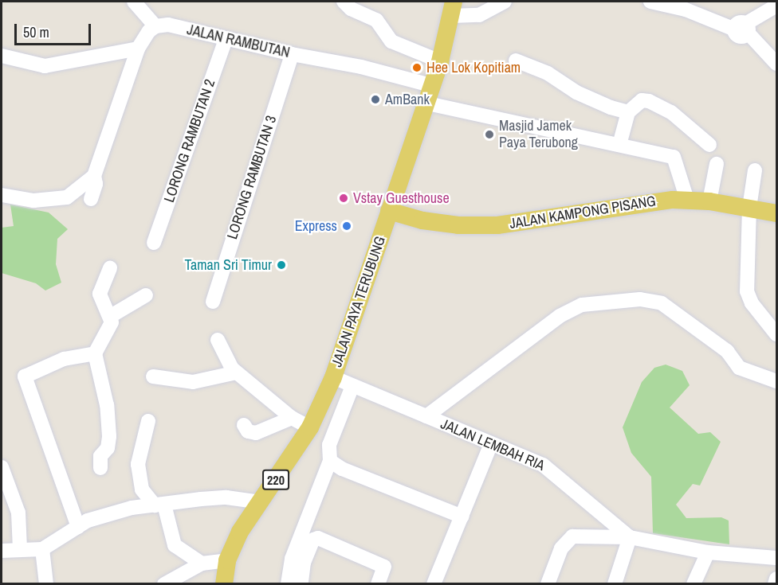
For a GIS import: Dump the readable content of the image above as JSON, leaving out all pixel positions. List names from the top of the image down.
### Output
{
  "streets": {
    "main road": ["JALAN KAMPONG PISANG", "JALAN PAYA TERUBUNG", "220"],
    "street": [
      "JALAN RAMBUTAN",
      "LORONG RAMBUTAN 2",
      "LORONG RAMBUTAN 3",
      "JALAN LEMBAH RIA"
    ]
  },
  "crossings": [
    ["JALAN RAMBUTAN", "LORONG RAMBUTAN 2"],
    ["JALAN RAMBUTAN", "LORONG RAMBUTAN 3"],
    ["JALAN RAMBUTAN", "JALAN PAYA TERUBUNG"],
    ["JALAN KAMPONG PISANG", "JALAN PAYA TERUBUNG"],
    ["JALAN PAYA TERUBUNG", "JALAN LEMBAH RIA"]
  ],
  "places": [
    "Hee Lok Kopitiam",
    "AmBank",
    "Masjid Jamek Paya Terubong",
    "Vstay Guesthouse",
    "Express",
    "Taman Sri Timur"
  ],
  "scale_bar": "50 m"
}
